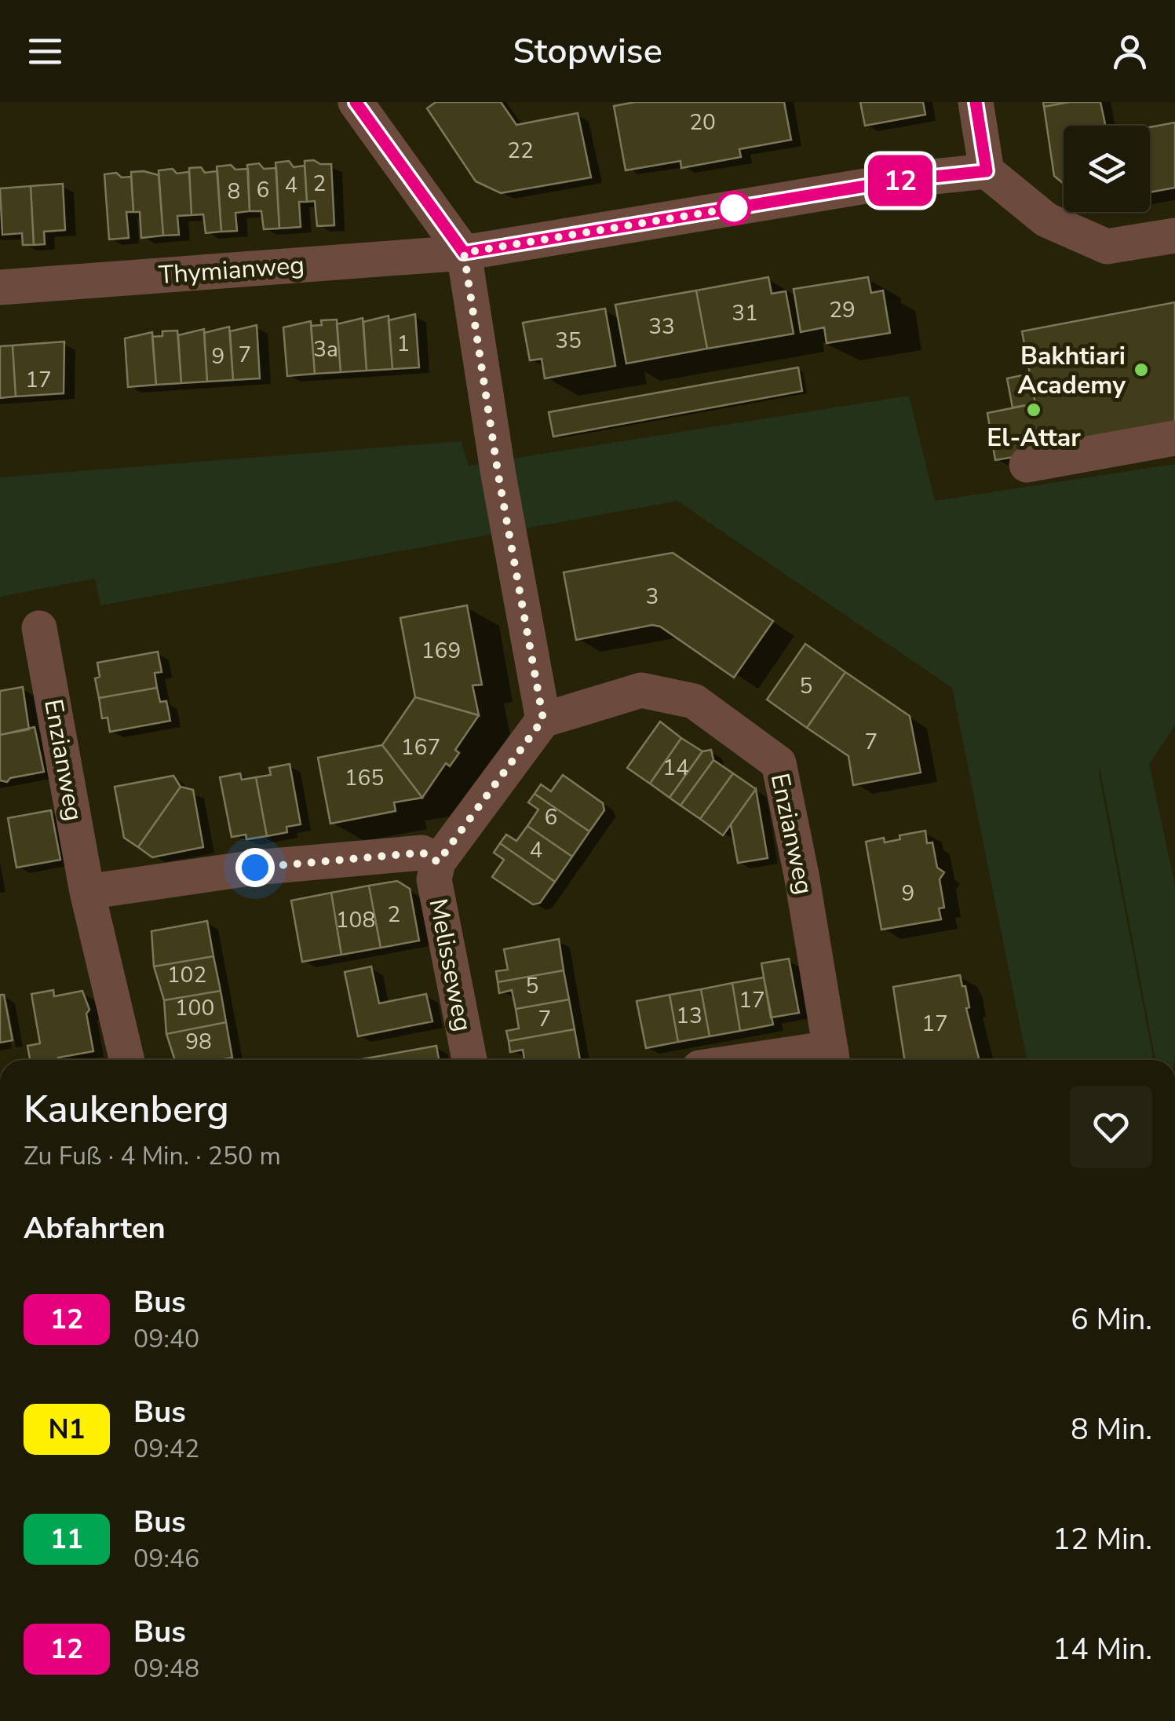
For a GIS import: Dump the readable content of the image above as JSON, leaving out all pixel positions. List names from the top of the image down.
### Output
{
  "streets": {
    "street": ["Thymianweg", "Enzianweg", "Melisseweg"]
  },
  "places": ["Bakhtiari Academy", "El-Attar"],
  "lines": ["bus line 12"],
  "house_numbers": [
    "20",
    "22",
    "2",
    "4",
    "6",
    "8",
    "29",
    "31",
    "33",
    "35",
    "1",
    "3a",
    "7",
    "9",
    "17",
    "3",
    "169",
    "5",
    "7",
    "167",
    "14",
    "165",
    "6",
    "4",
    "9",
    "2",
    "108",
    "102",
    "5",
    "17",
    "100",
    "13",
    "7",
    "17",
    "98"
  ],
  "page": {
    "header": "Stopwise",
    "on_map": "12",
    "heading": [
      ["Kaukenberg", "Zu Fuß · 4 Min. · 250 m"],
      "Abfahrten"
    ],
    "list": [
      {
        "mark": "12",
        "name": "Bus",
        "note": "09:40",
        "value": "6 Min."
      },
      {
        "mark": "N1",
        "name": "Bus",
        "note": "09:42",
        "value": "8 Min."
      },
      {
        "mark": "11",
        "name": "Bus",
        "note": "09:46",
        "value": "12 Min."
      },
      {
        "mark": "12",
        "name": "Bus",
        "note": "09:48",
        "value": "14 Min."
      }
    ]
  }
}
